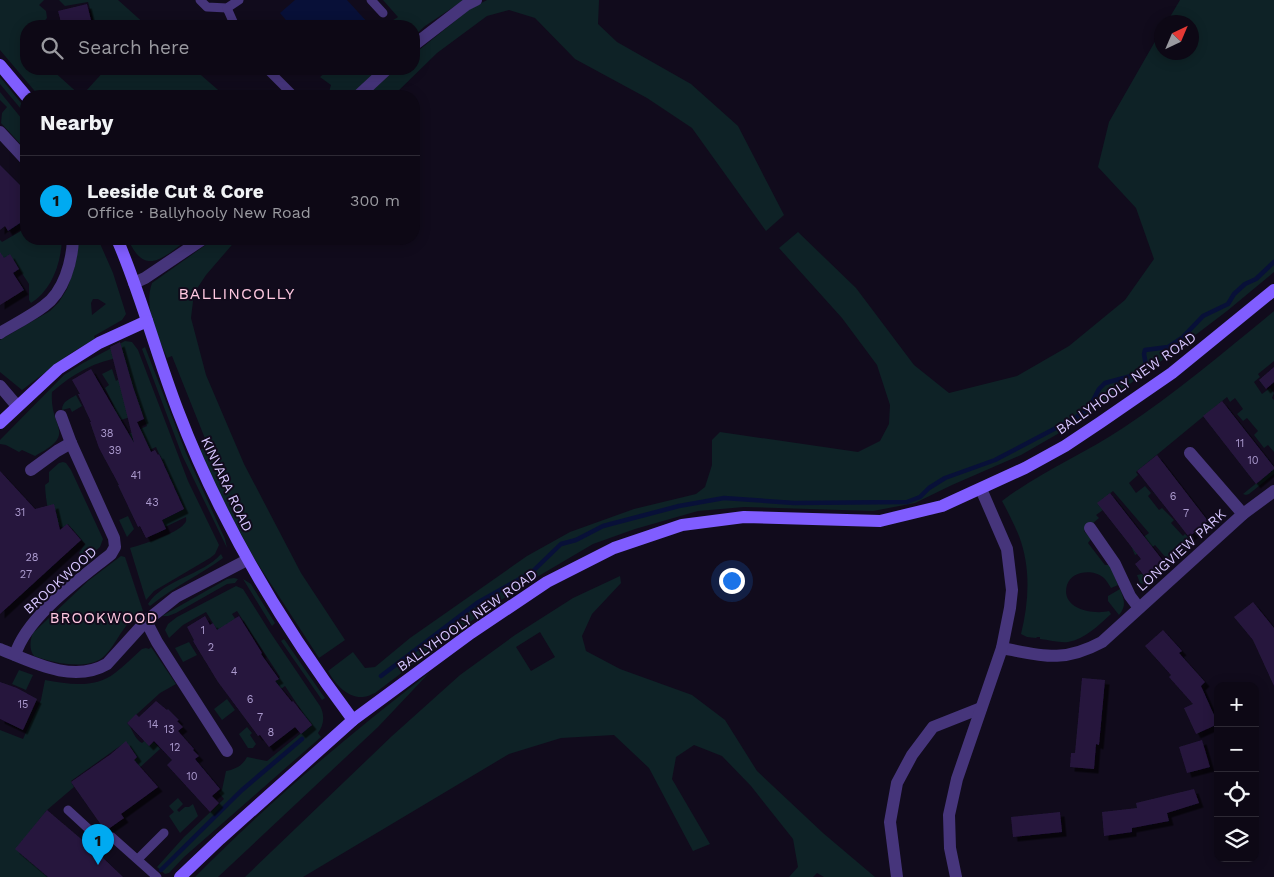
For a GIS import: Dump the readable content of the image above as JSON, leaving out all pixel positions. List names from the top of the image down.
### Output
{
  "streets": {
    "main road": ["BALLYHOOLY NEW ROAD", "KINVARA ROAD"],
    "street": ["LONGVIEW PARK", "BROOKWOOD"]
  },
  "crossings": [
    ["BALLYHOOLY NEW ROAD", "KINVARA ROAD"]
  ],
  "districts": ["BALLINCOLLY", "BROOKWOOD"],
  "house_numbers": [
    "38",
    "11",
    "39",
    "10",
    "41",
    "6",
    "43",
    "31",
    "7",
    "28",
    "27",
    "1",
    "2",
    "4",
    "6",
    "15",
    "7",
    "14",
    "13",
    "8",
    "12",
    "10"
  ],
  "north": "top right",
  "page": {
    "search": "Search here",
    "heading": "Nearby",
    "list": [
      {
        "mark": "1",
        "name": "Leeside Cut & Core",
        "note": "Office · Ballyhooly New Road",
        "value": "300 m"
      }
    ],
    "map_buttons": ["+", "−"],
    "pins": "1"
  }
}
